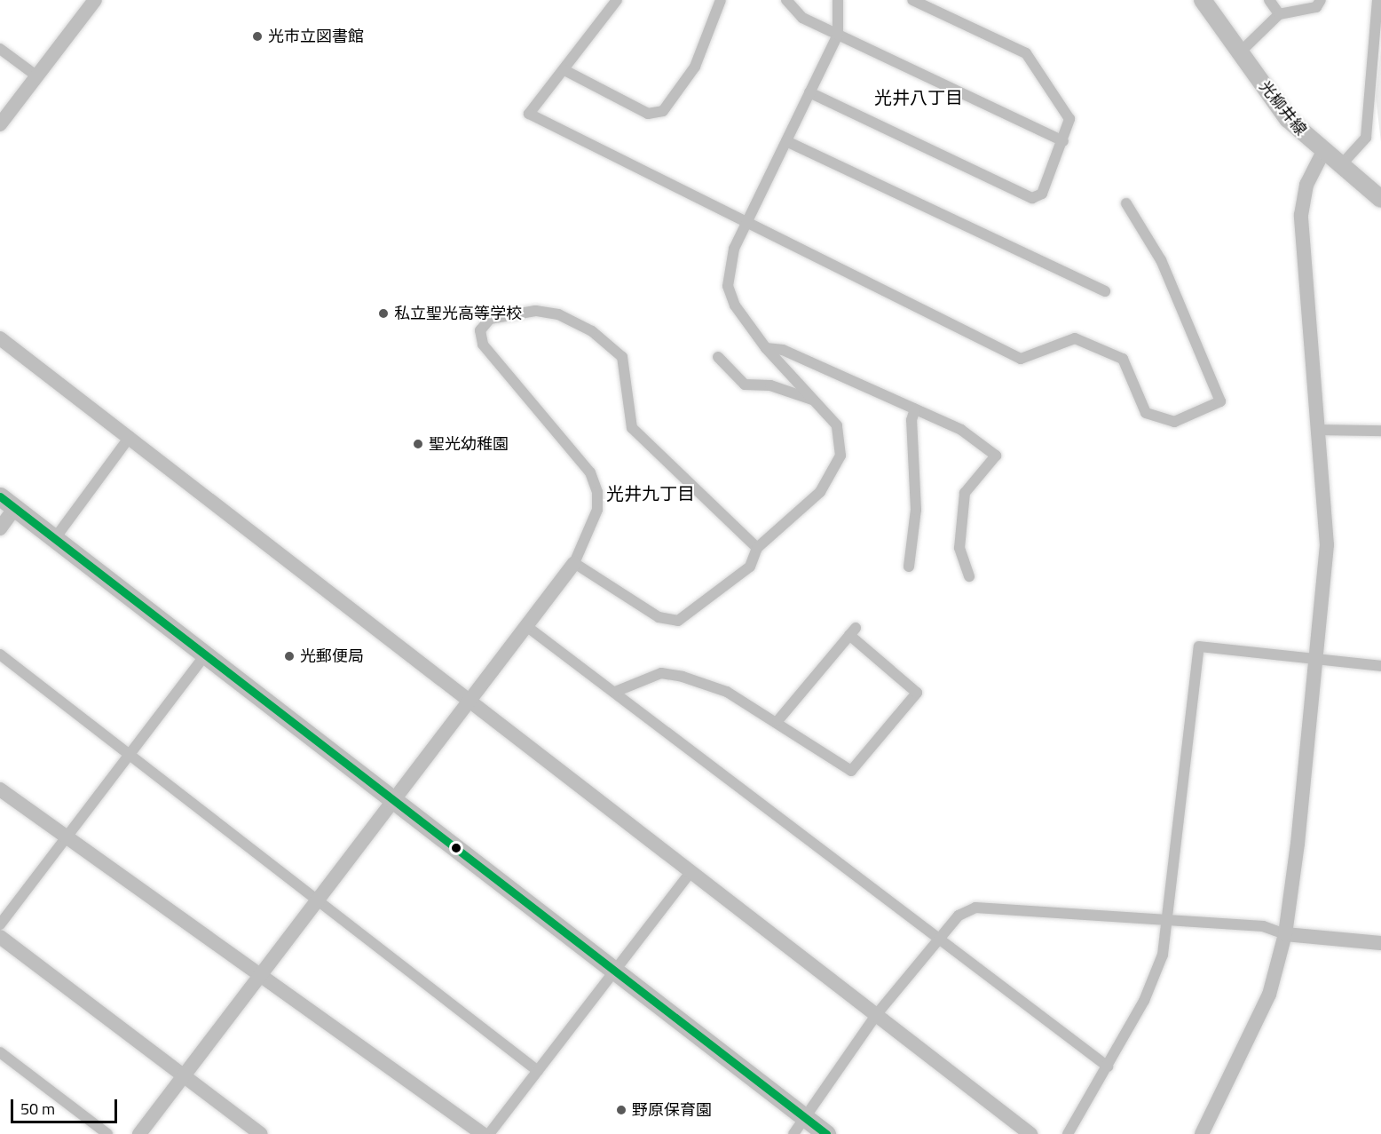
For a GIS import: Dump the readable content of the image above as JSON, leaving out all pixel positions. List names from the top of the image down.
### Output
{
  "streets": {
    "main road": ["光柳井線"]
  },
  "districts": ["光井八丁目", "光井九丁目"],
  "places": [
    "光市立図書館",
    "私立聖光高等学校",
    "聖光幼稚園",
    "光郵便局",
    "野原保育園"
  ],
  "scale_bar": "50 m"
}
